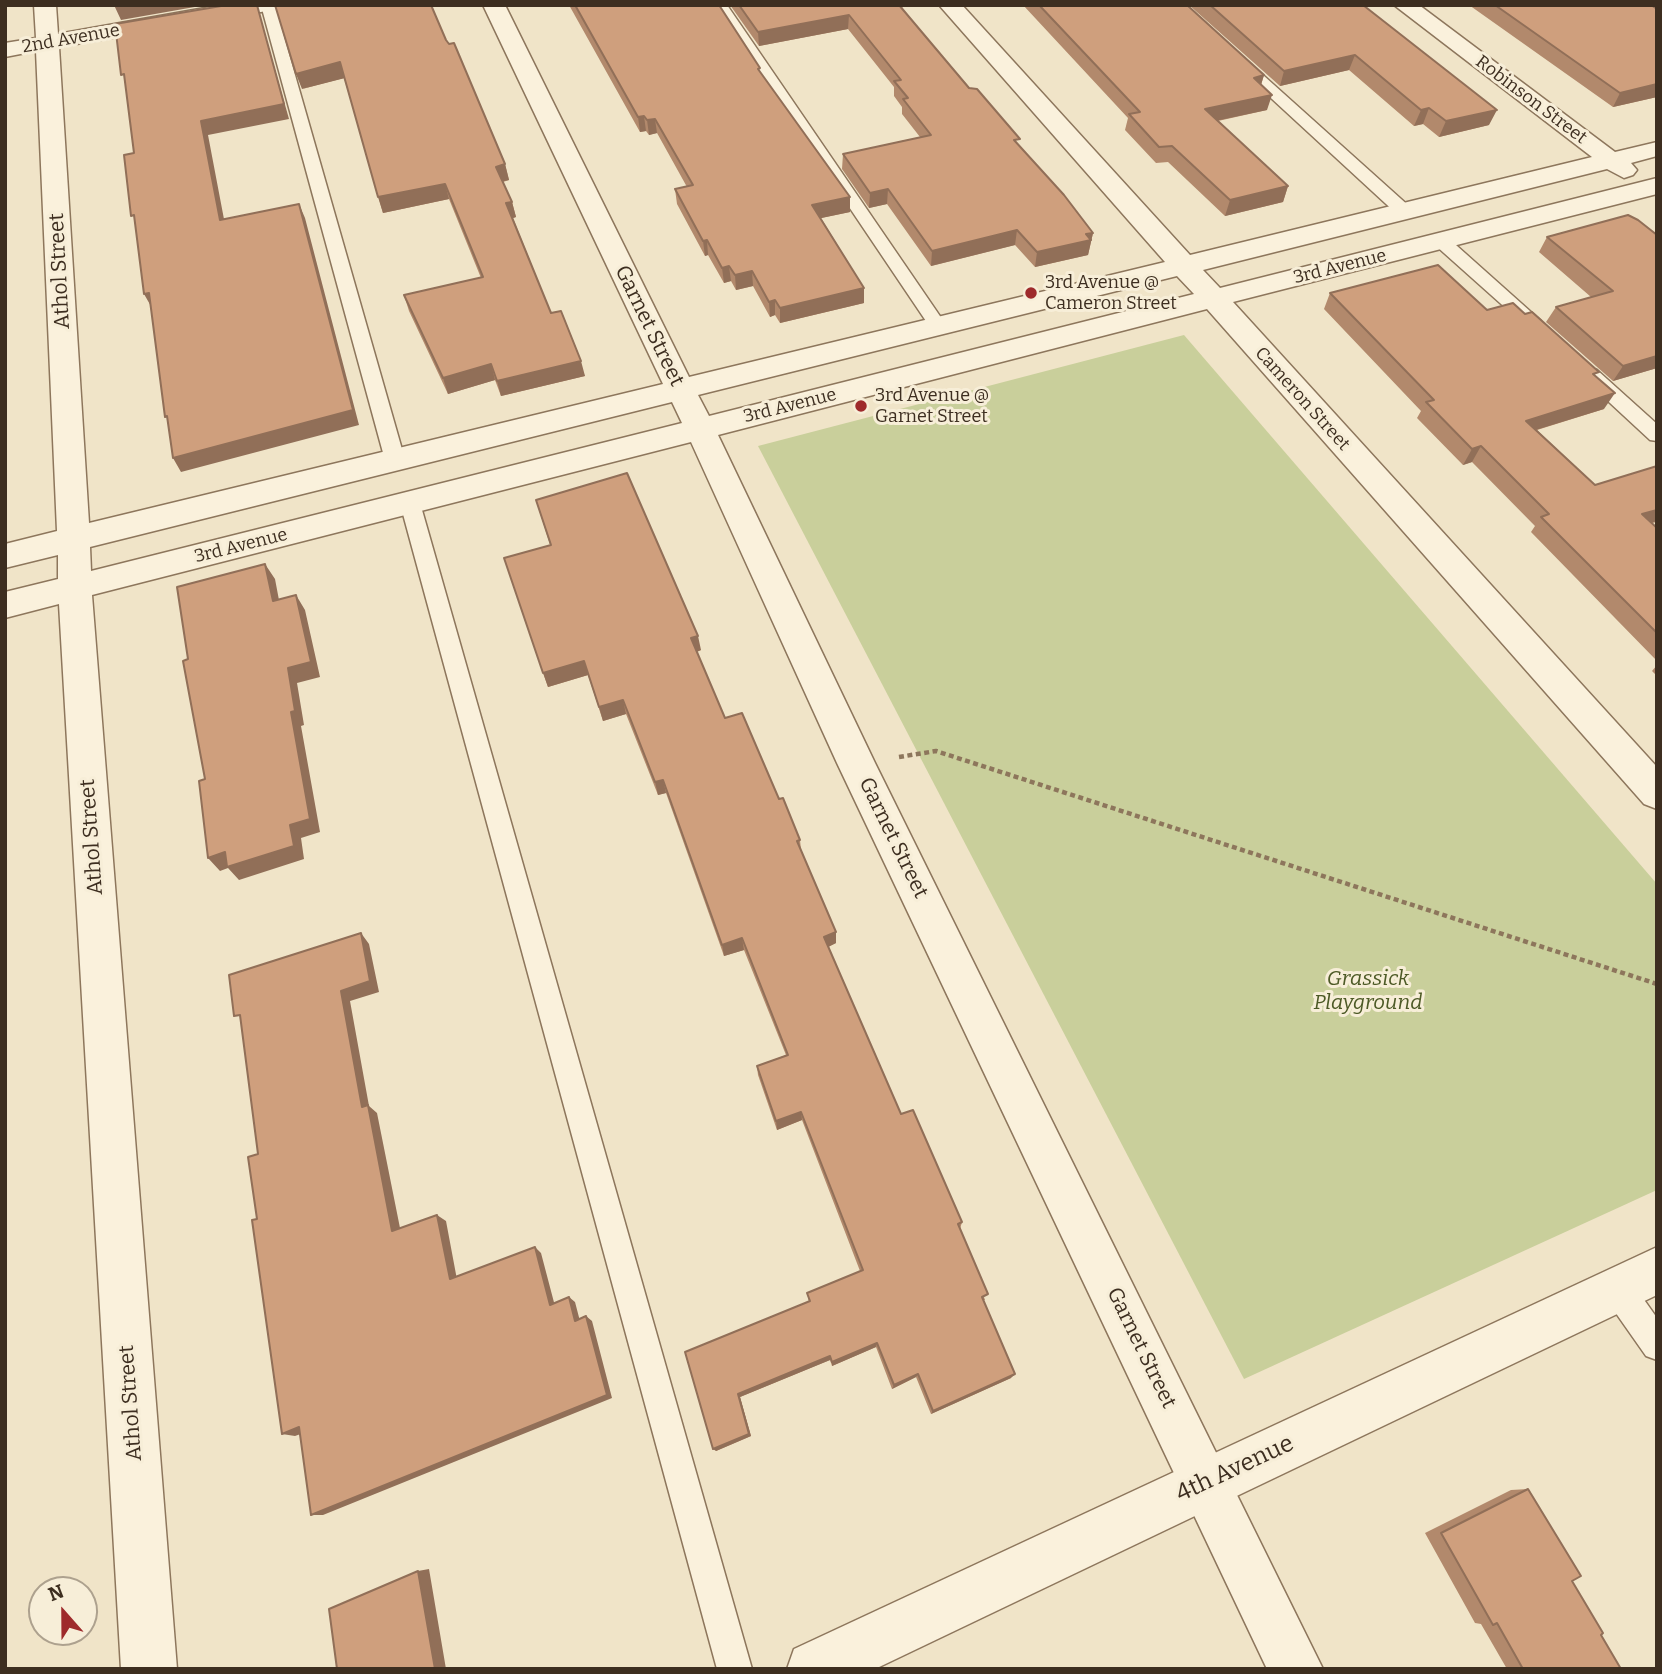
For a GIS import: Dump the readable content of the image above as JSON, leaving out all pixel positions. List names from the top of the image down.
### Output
{
  "streets": {
    "street": [
      "2nd Avenue",
      "Robinson Street",
      "3rd Avenue",
      "Athol Street",
      "Garnet Street",
      "Cameron Street",
      "4th Avenue"
    ]
  },
  "crossings": [
    ["2nd Avenue", "Athol Street"],
    ["Robinson Street", "3rd Avenue"],
    ["3rd Avenue", "Athol Street"],
    ["3rd Avenue", "Garnet Street"],
    ["3rd Avenue", "Cameron Street"],
    ["Garnet Street", "4th Avenue"]
  ],
  "parks": ["Grassick Playground"],
  "places": ["3rd Avenue @ Cameron Street", "3rd Avenue @ Garnet Street"],
  "north": "top"
}
